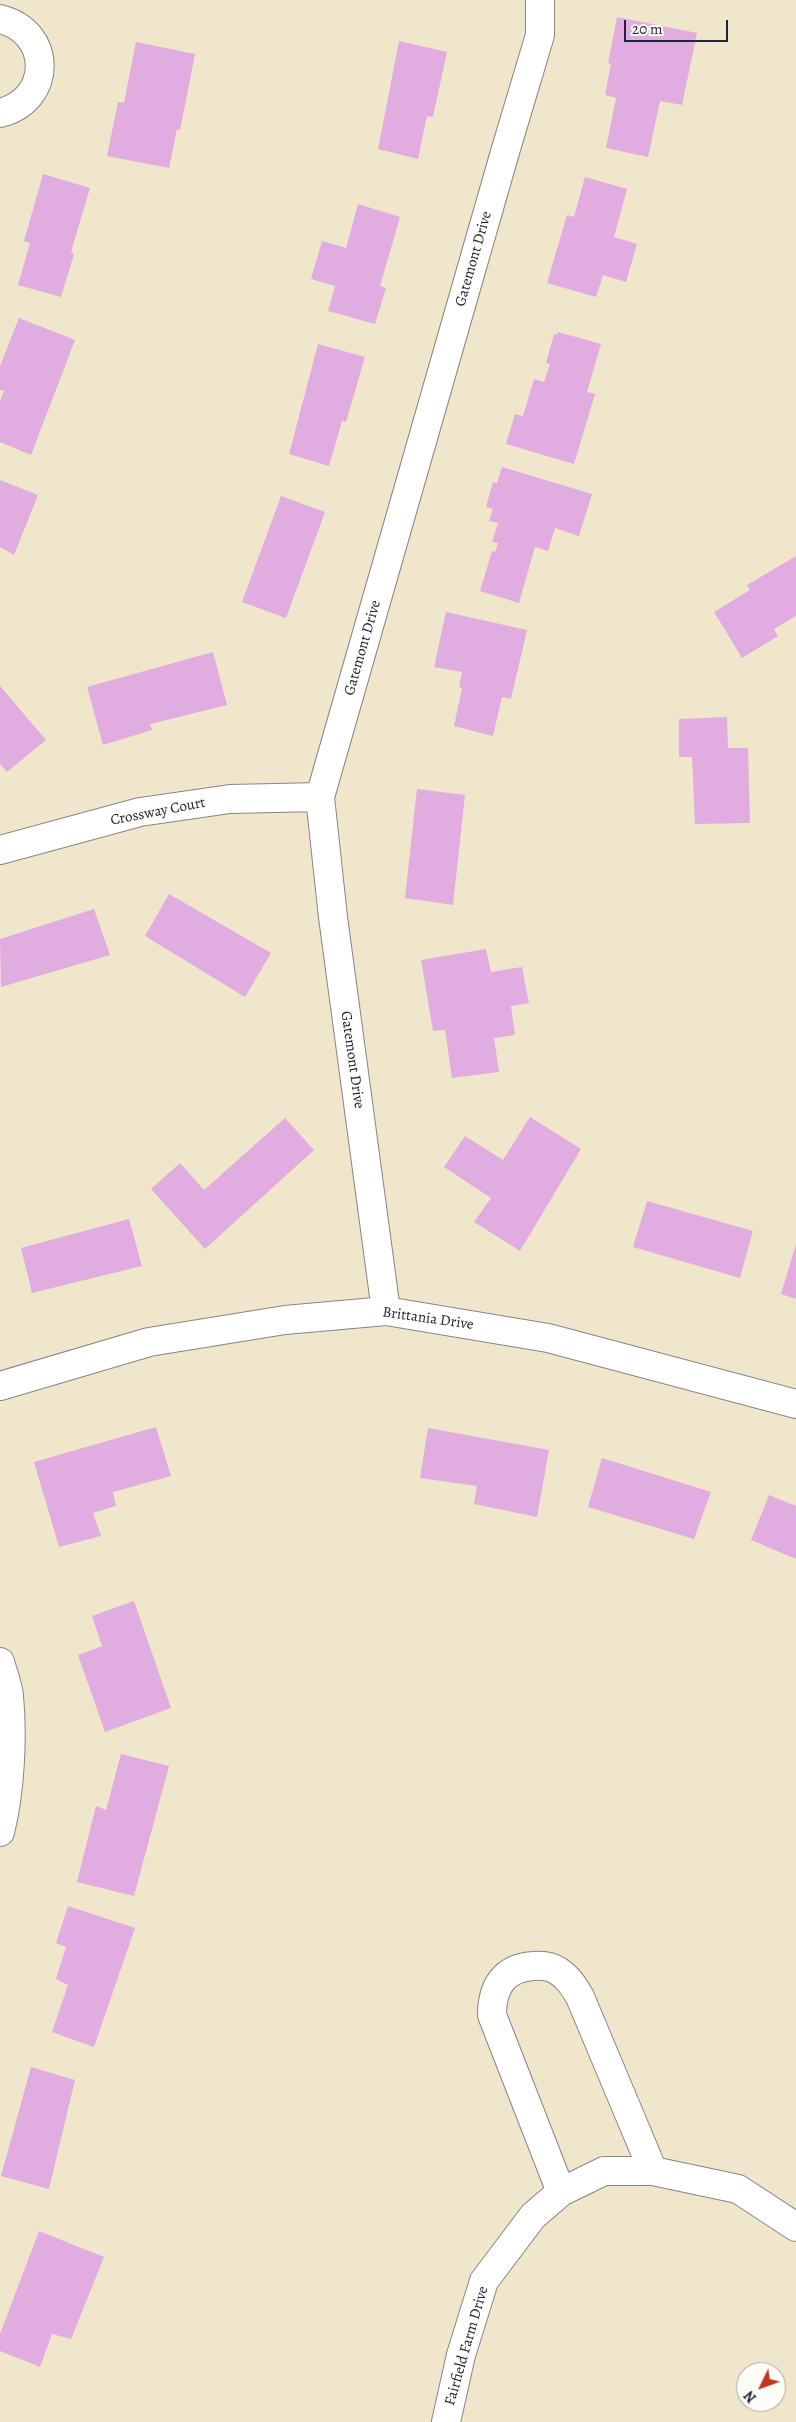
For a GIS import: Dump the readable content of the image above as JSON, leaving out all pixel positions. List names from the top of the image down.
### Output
{
  "streets": {
    "street": [
      "Gatemont Drive",
      "Crossway Court",
      "Brittania Drive",
      "Fairfield Farm Drive"
    ]
  },
  "crossings": [
    ["Gatemont Drive", "Crossway Court"],
    ["Gatemont Drive", "Brittania Drive"]
  ],
  "scale_bar": "20 m",
  "north": "bottom left"
}
